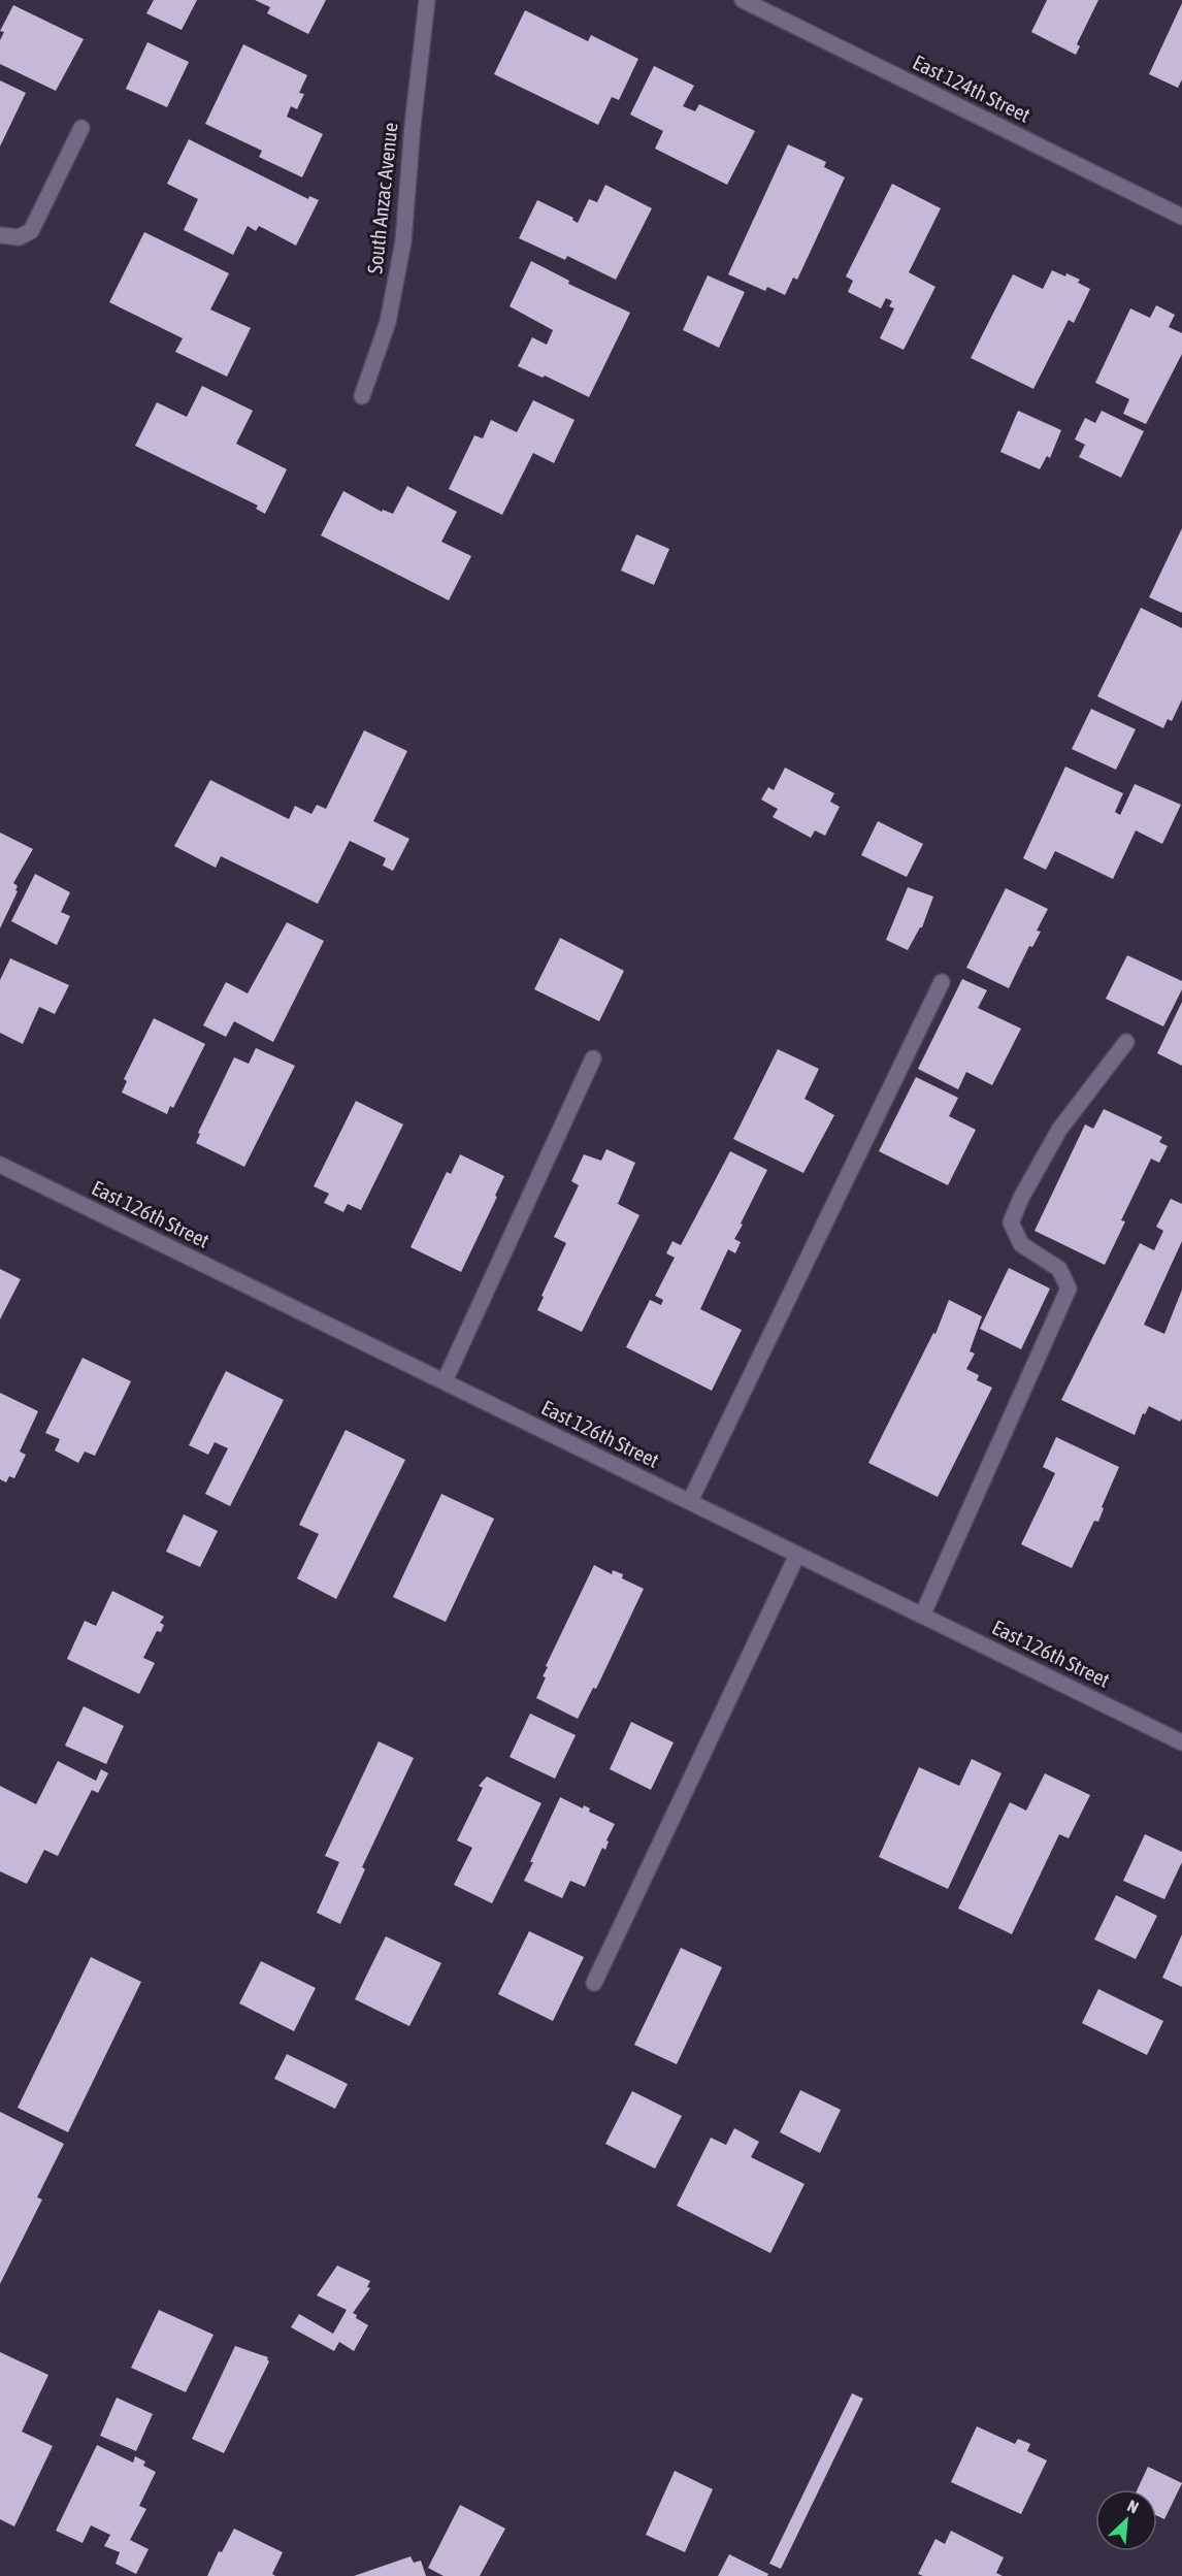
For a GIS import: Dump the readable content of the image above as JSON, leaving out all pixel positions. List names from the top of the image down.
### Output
{
  "streets": {
    "street": ["East 124th Street", "South Anzac Avenue", "East 126th Street"]
  },
  "north": "top right"
}
